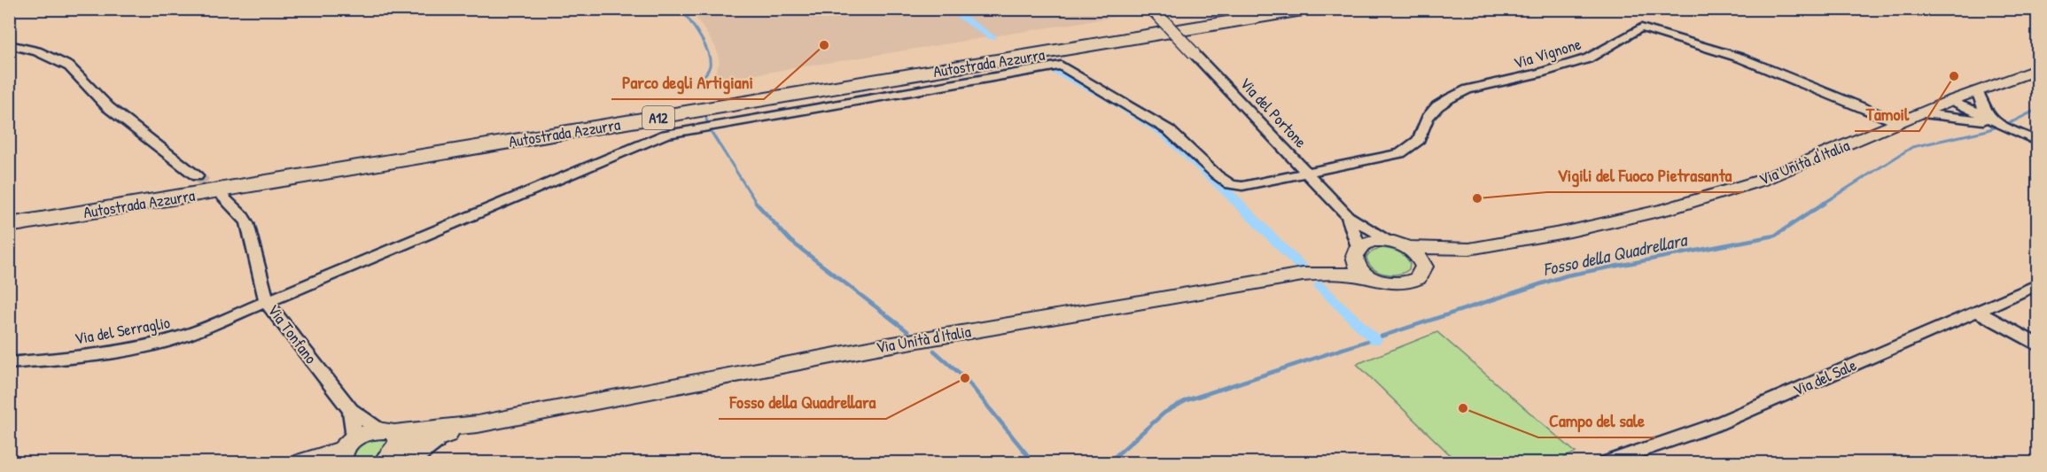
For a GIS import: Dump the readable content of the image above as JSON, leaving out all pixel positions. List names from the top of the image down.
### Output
{
  "streets": {
    "highway": ["Autostrada Azzurra", "A12"],
    "main road": ["Via Unità d'Italia"],
    "street": [
      "Via Vignone",
      "Via del Portone",
      "Via del Serraglio",
      "Via Tonfano",
      "Via del Sale"
    ]
  },
  "crossings": [
    ["Via Vignone", "Via del Portone"],
    ["Via Vignone", "Via Unità d'Italia"],
    ["Via Vignone", "Via del Serraglio"],
    ["Via Vignone", "Via Tonfano"],
    ["Via del Portone", "Via Unità d'Italia"],
    ["Via del Serraglio", "Via Tonfano"]
  ],
  "water": ["Fosso della Quadrellara"],
  "places": [
    "Parco degli Artigiani",
    "Tamoil",
    "Vigili del Fuoco Pietrasanta",
    "Fosso della Quadrellara",
    "Campo del sale"
  ]
}
